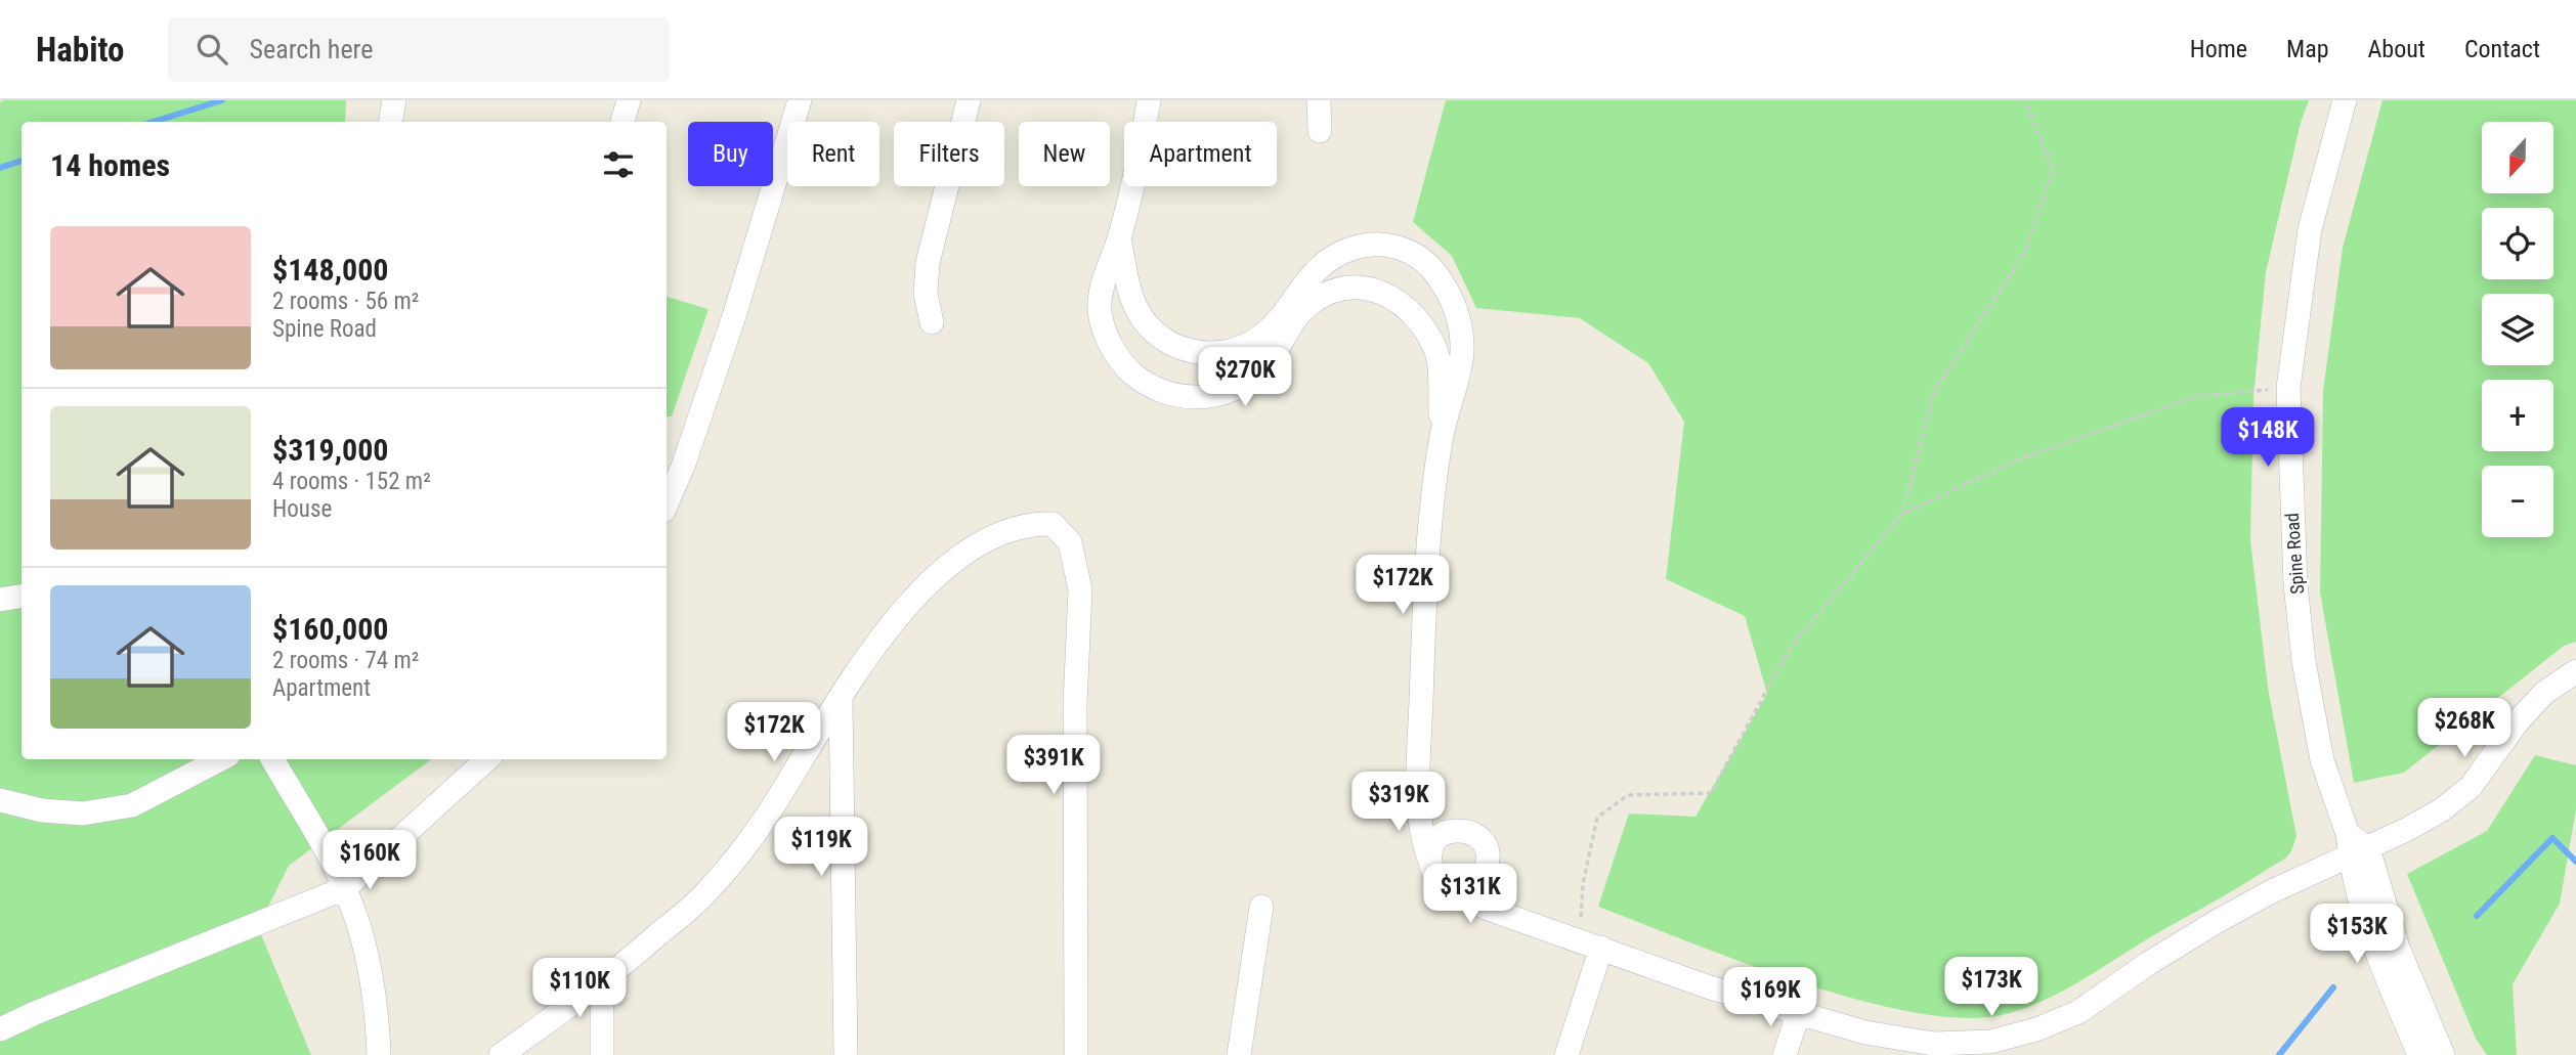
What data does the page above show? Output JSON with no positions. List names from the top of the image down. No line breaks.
{"streets":{"street":["Spine Road"]},"north":"bottom","page":{"header":"Habito","search":"Search here","nav":["Home","Map","About","Contact"],"map_buttons":["+","−"],"chip":["Buy","Rent","Filters","New","Apartment"],"heading":"14 homes","list":[{"name":"$148,000","note":"2 rooms · 56 m² · Spine Road"},{"name":"$319,000","note":"4 rooms · 152 m² · House"},{"name":"$160,000","note":"2 rooms · 74 m² · Apartment"}],"price":["$270K","$148K","$172K","$268K","$172K","$391K","$319K","$119K","$160K","$131K","$153K","$173K","$110K","$169K"]}}
